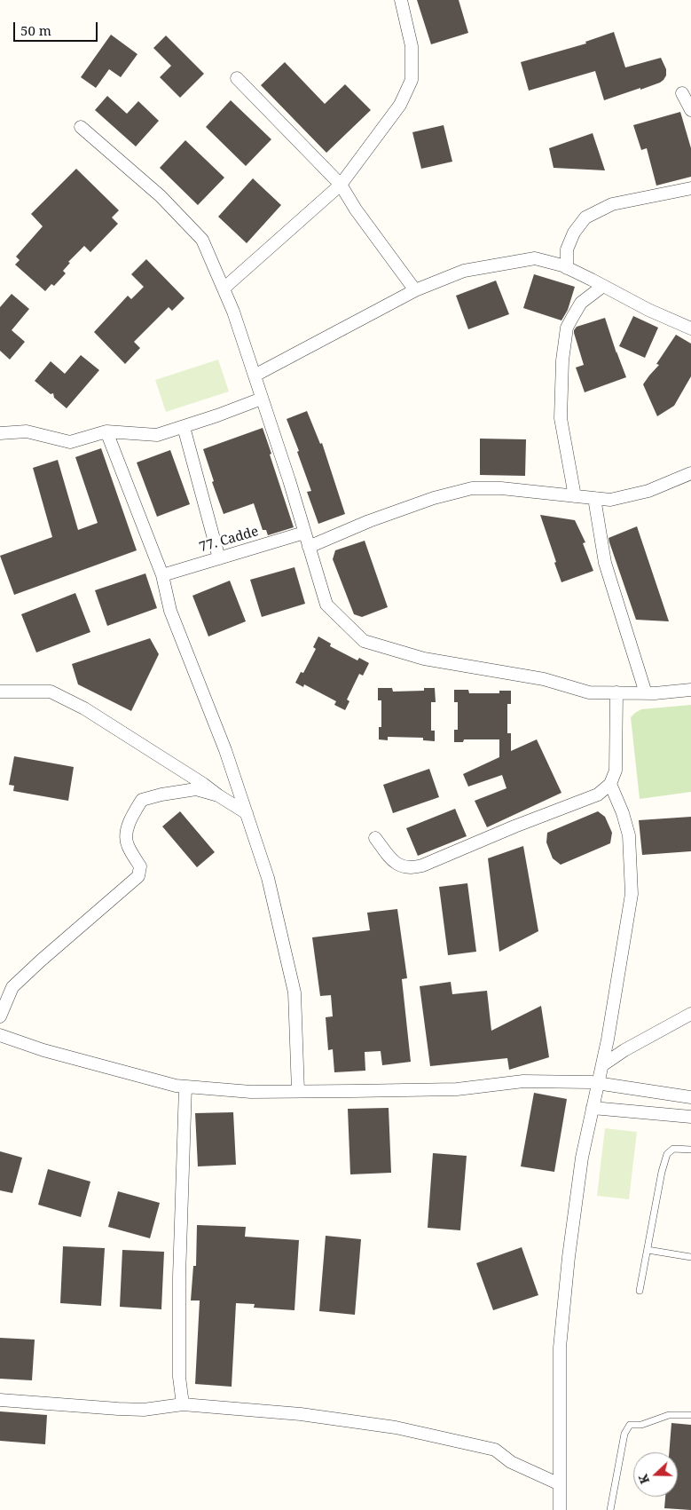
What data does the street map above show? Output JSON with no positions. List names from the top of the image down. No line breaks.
{"streets":{"street":["77. Cadde"]},"scale_bar":"50 m","north":"left"}
